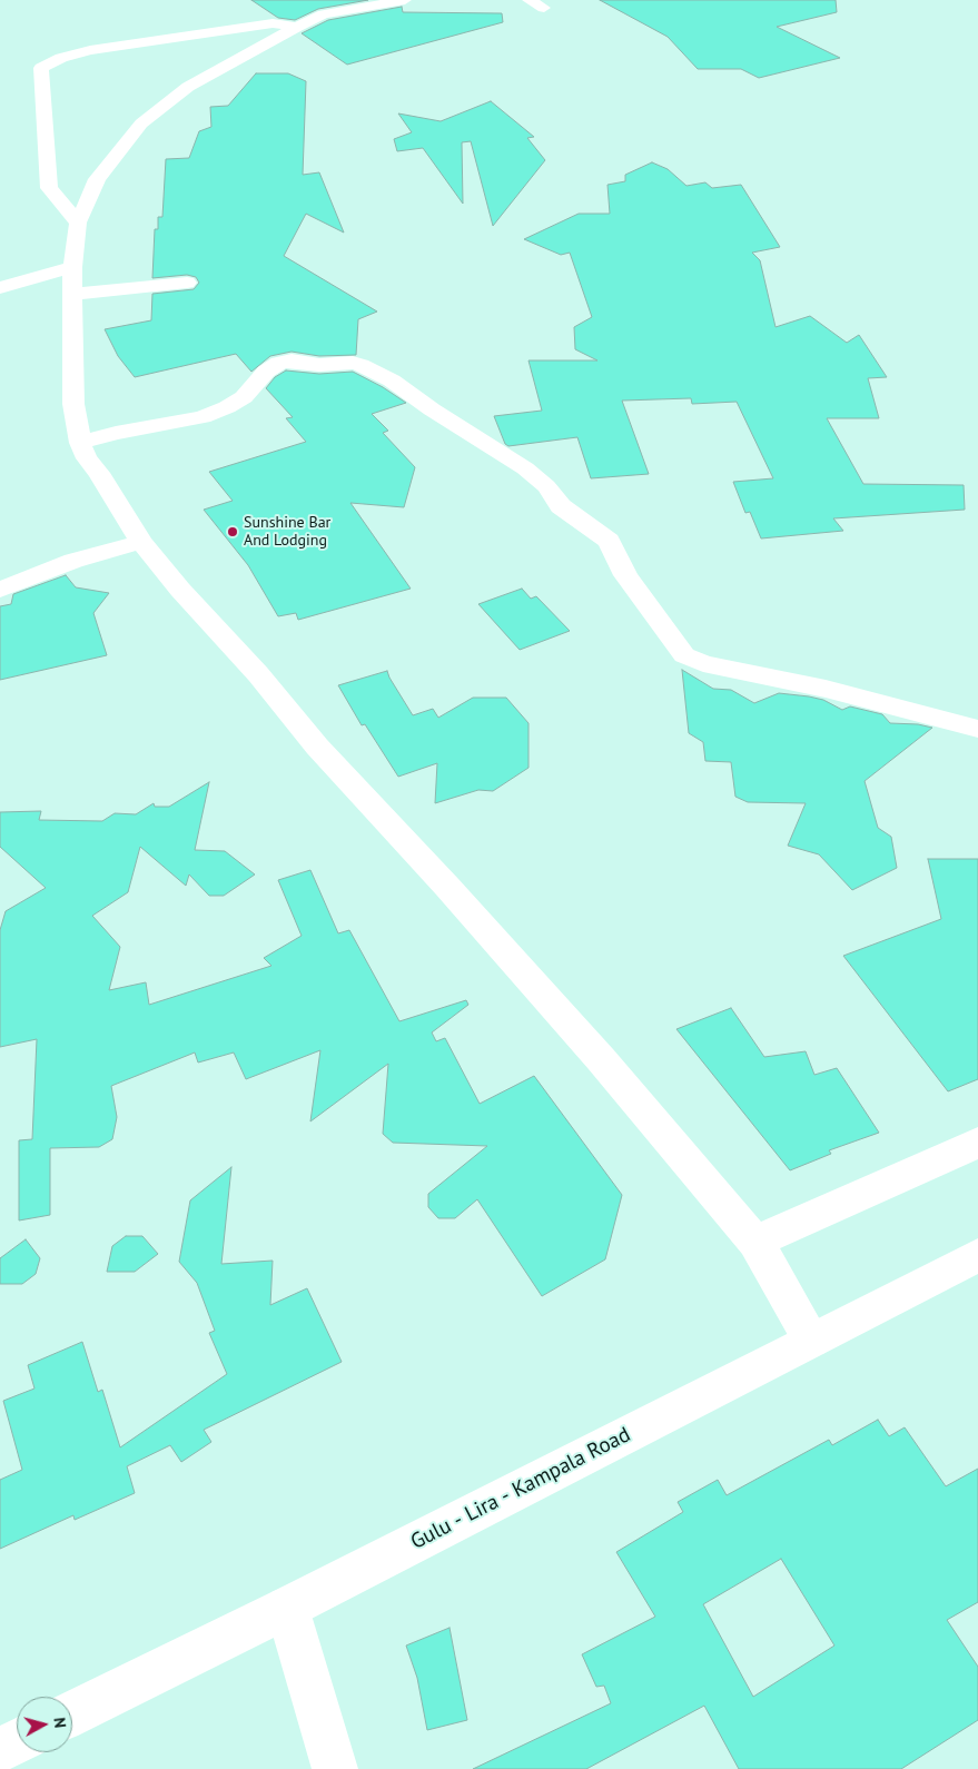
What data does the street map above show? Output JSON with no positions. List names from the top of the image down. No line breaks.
{"streets":{"street":["Gulu - Lira - Kampala Road"]},"places":["Sunshine Bar And Lodging"],"north":"right"}
